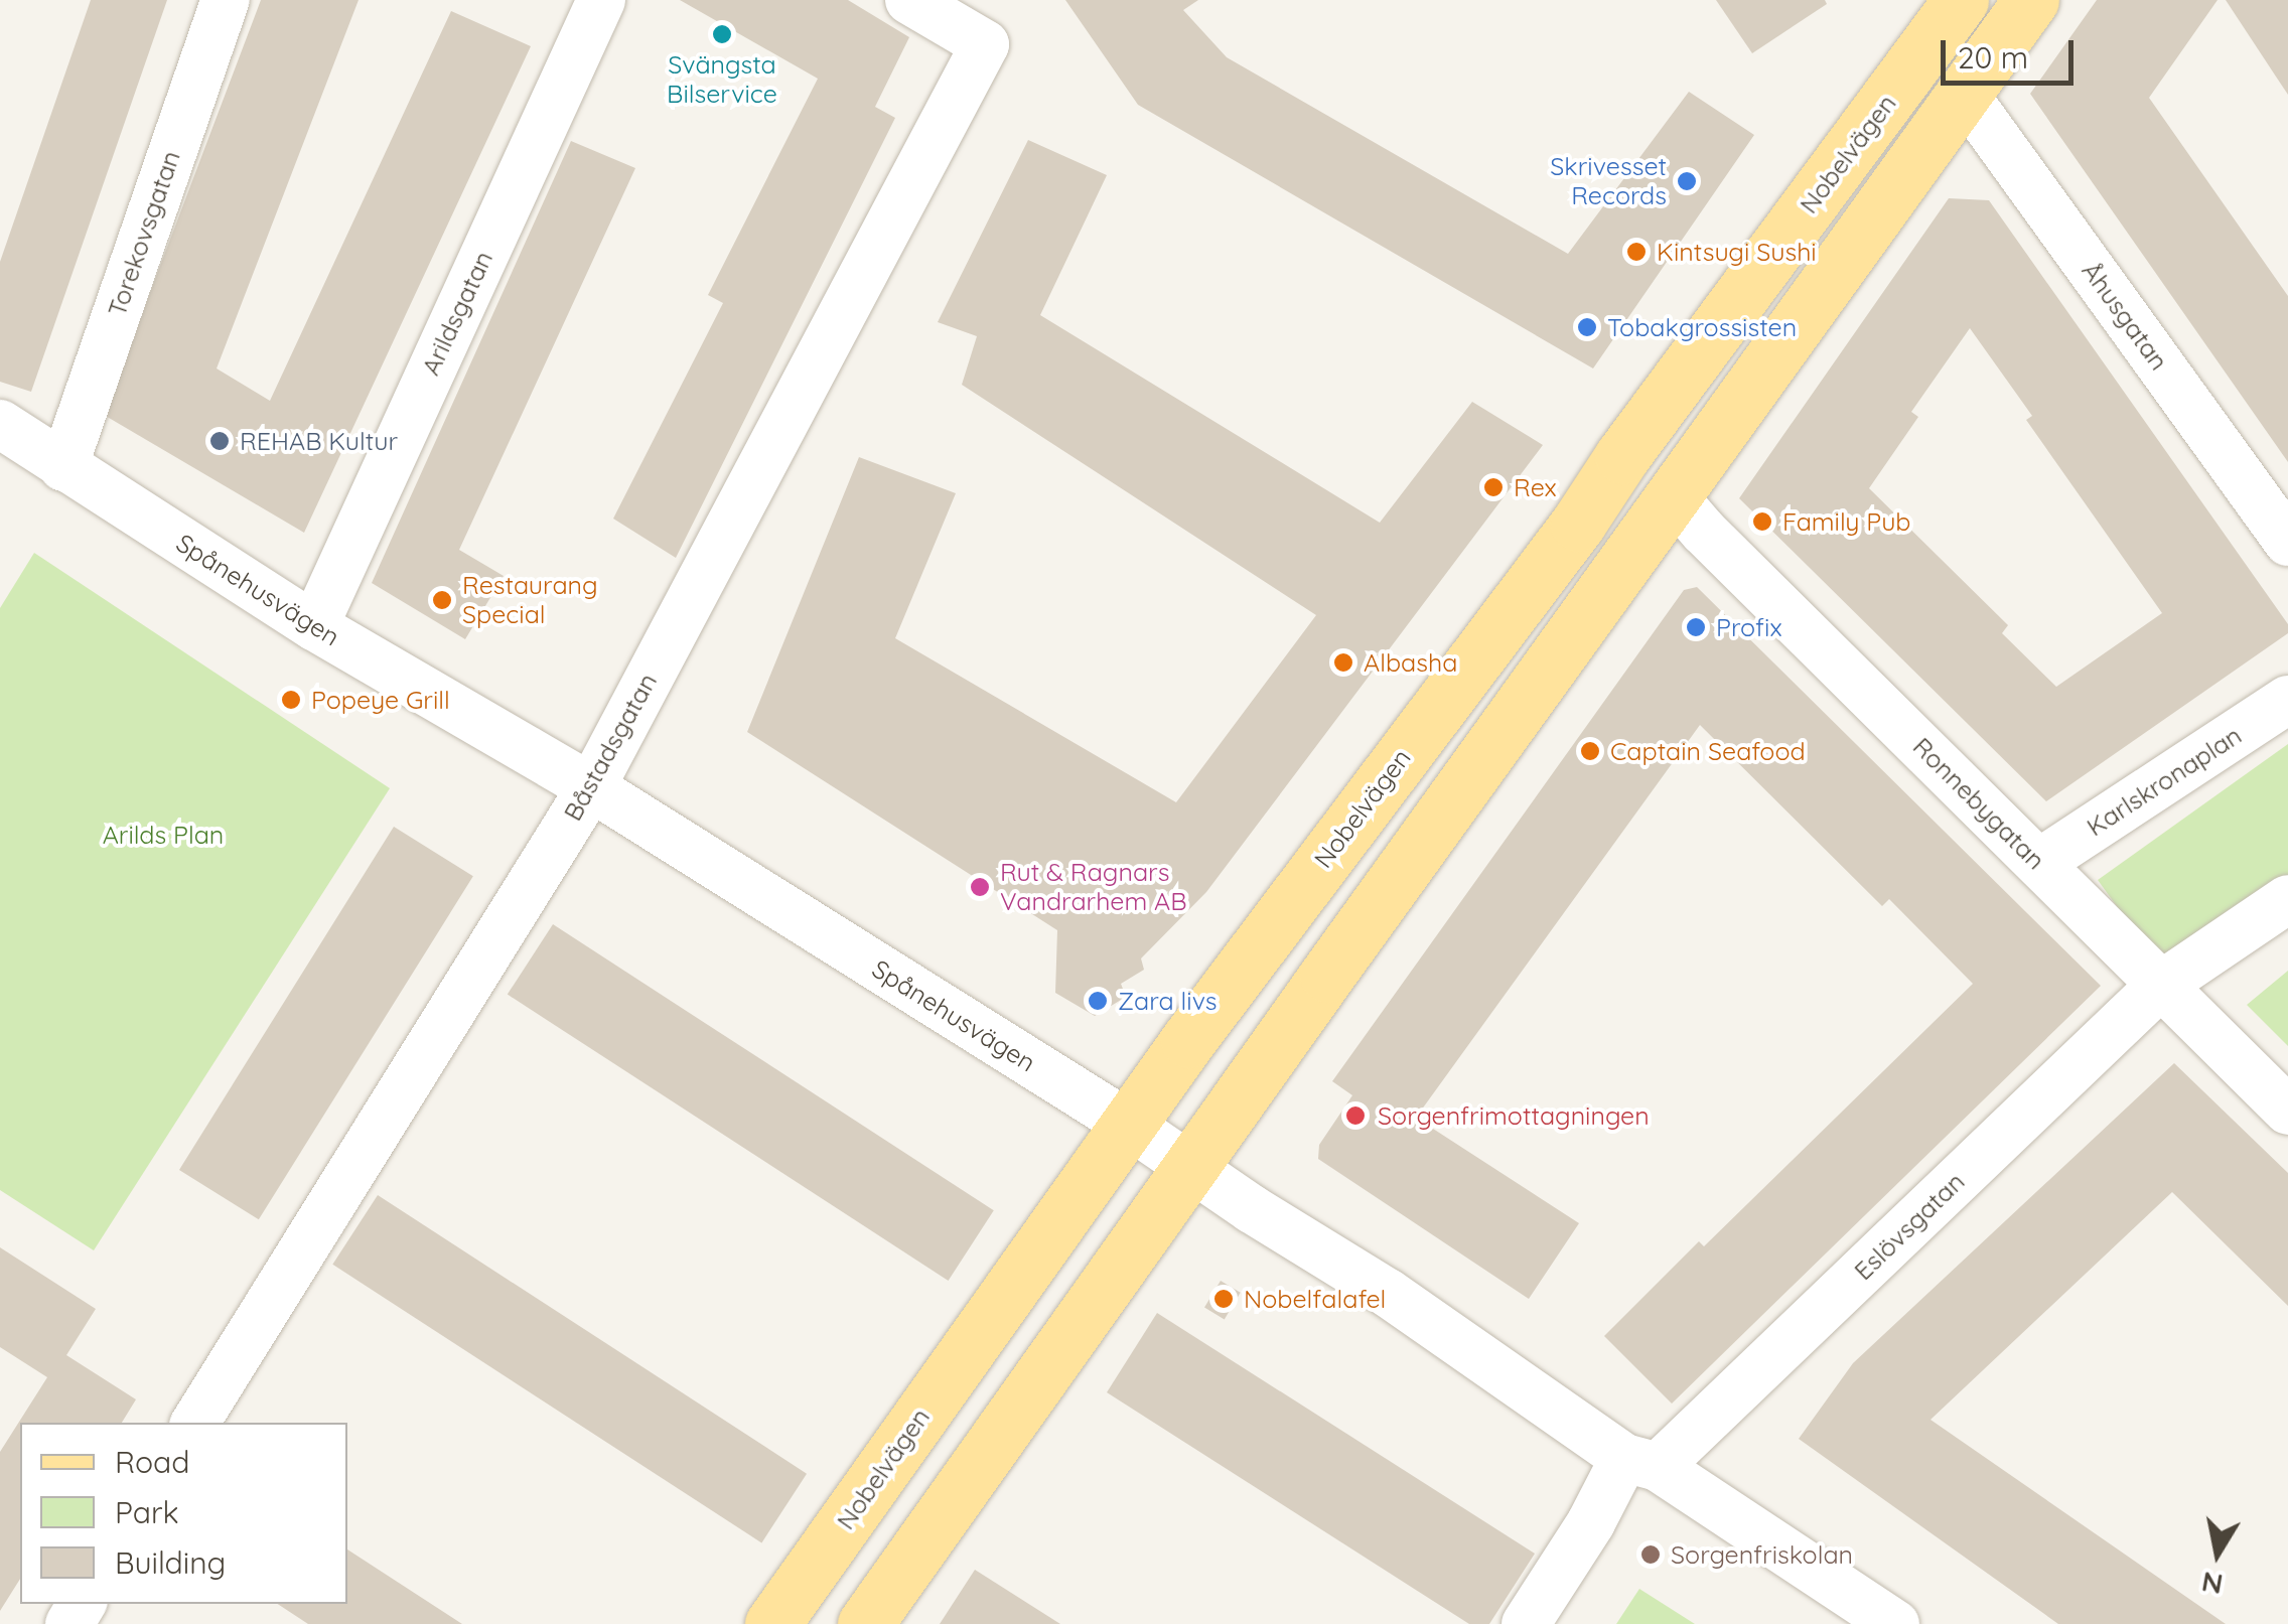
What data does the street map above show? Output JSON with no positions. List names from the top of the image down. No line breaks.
{"streets":{"main road":["Nobelvägen"],"street":["Torekovsgatan","Arildsgatan","Åhusgatan","Spånehusvägen","Båstadsgatan","Karlskronaplan","Ronnebygatan","Eslövsgatan"]},"crossings":[["Nobelvägen","Spånehusvägen"],["Torekovsgatan","Spånehusvägen"],["Arildsgatan","Spånehusvägen"],["Spånehusvägen","Båstadsgatan"],["Spånehusvägen","Eslövsgatan"],["Karlskronaplan","Ronnebygatan"],["Ronnebygatan","Eslövsgatan"]],"parks":["Arilds Plan"],"places":["Svängsta Bilservice","Skrivesset Records","Kintsugi Sushi","Tobakgrossisten","REHAB Kultur","Rex","Family Pub","Restaurang Special","Profix","Albasha","Popeye Grill","Captain Seafood","Rut & Ragnars Vandrarhem AB","Zara livs","Sorgenfrimottagningen","Nobelfalafel","Sorgenfriskolan"],"legend":["Road","Park","Building"],"scale_bar":"20 m","north":"bottom"}
